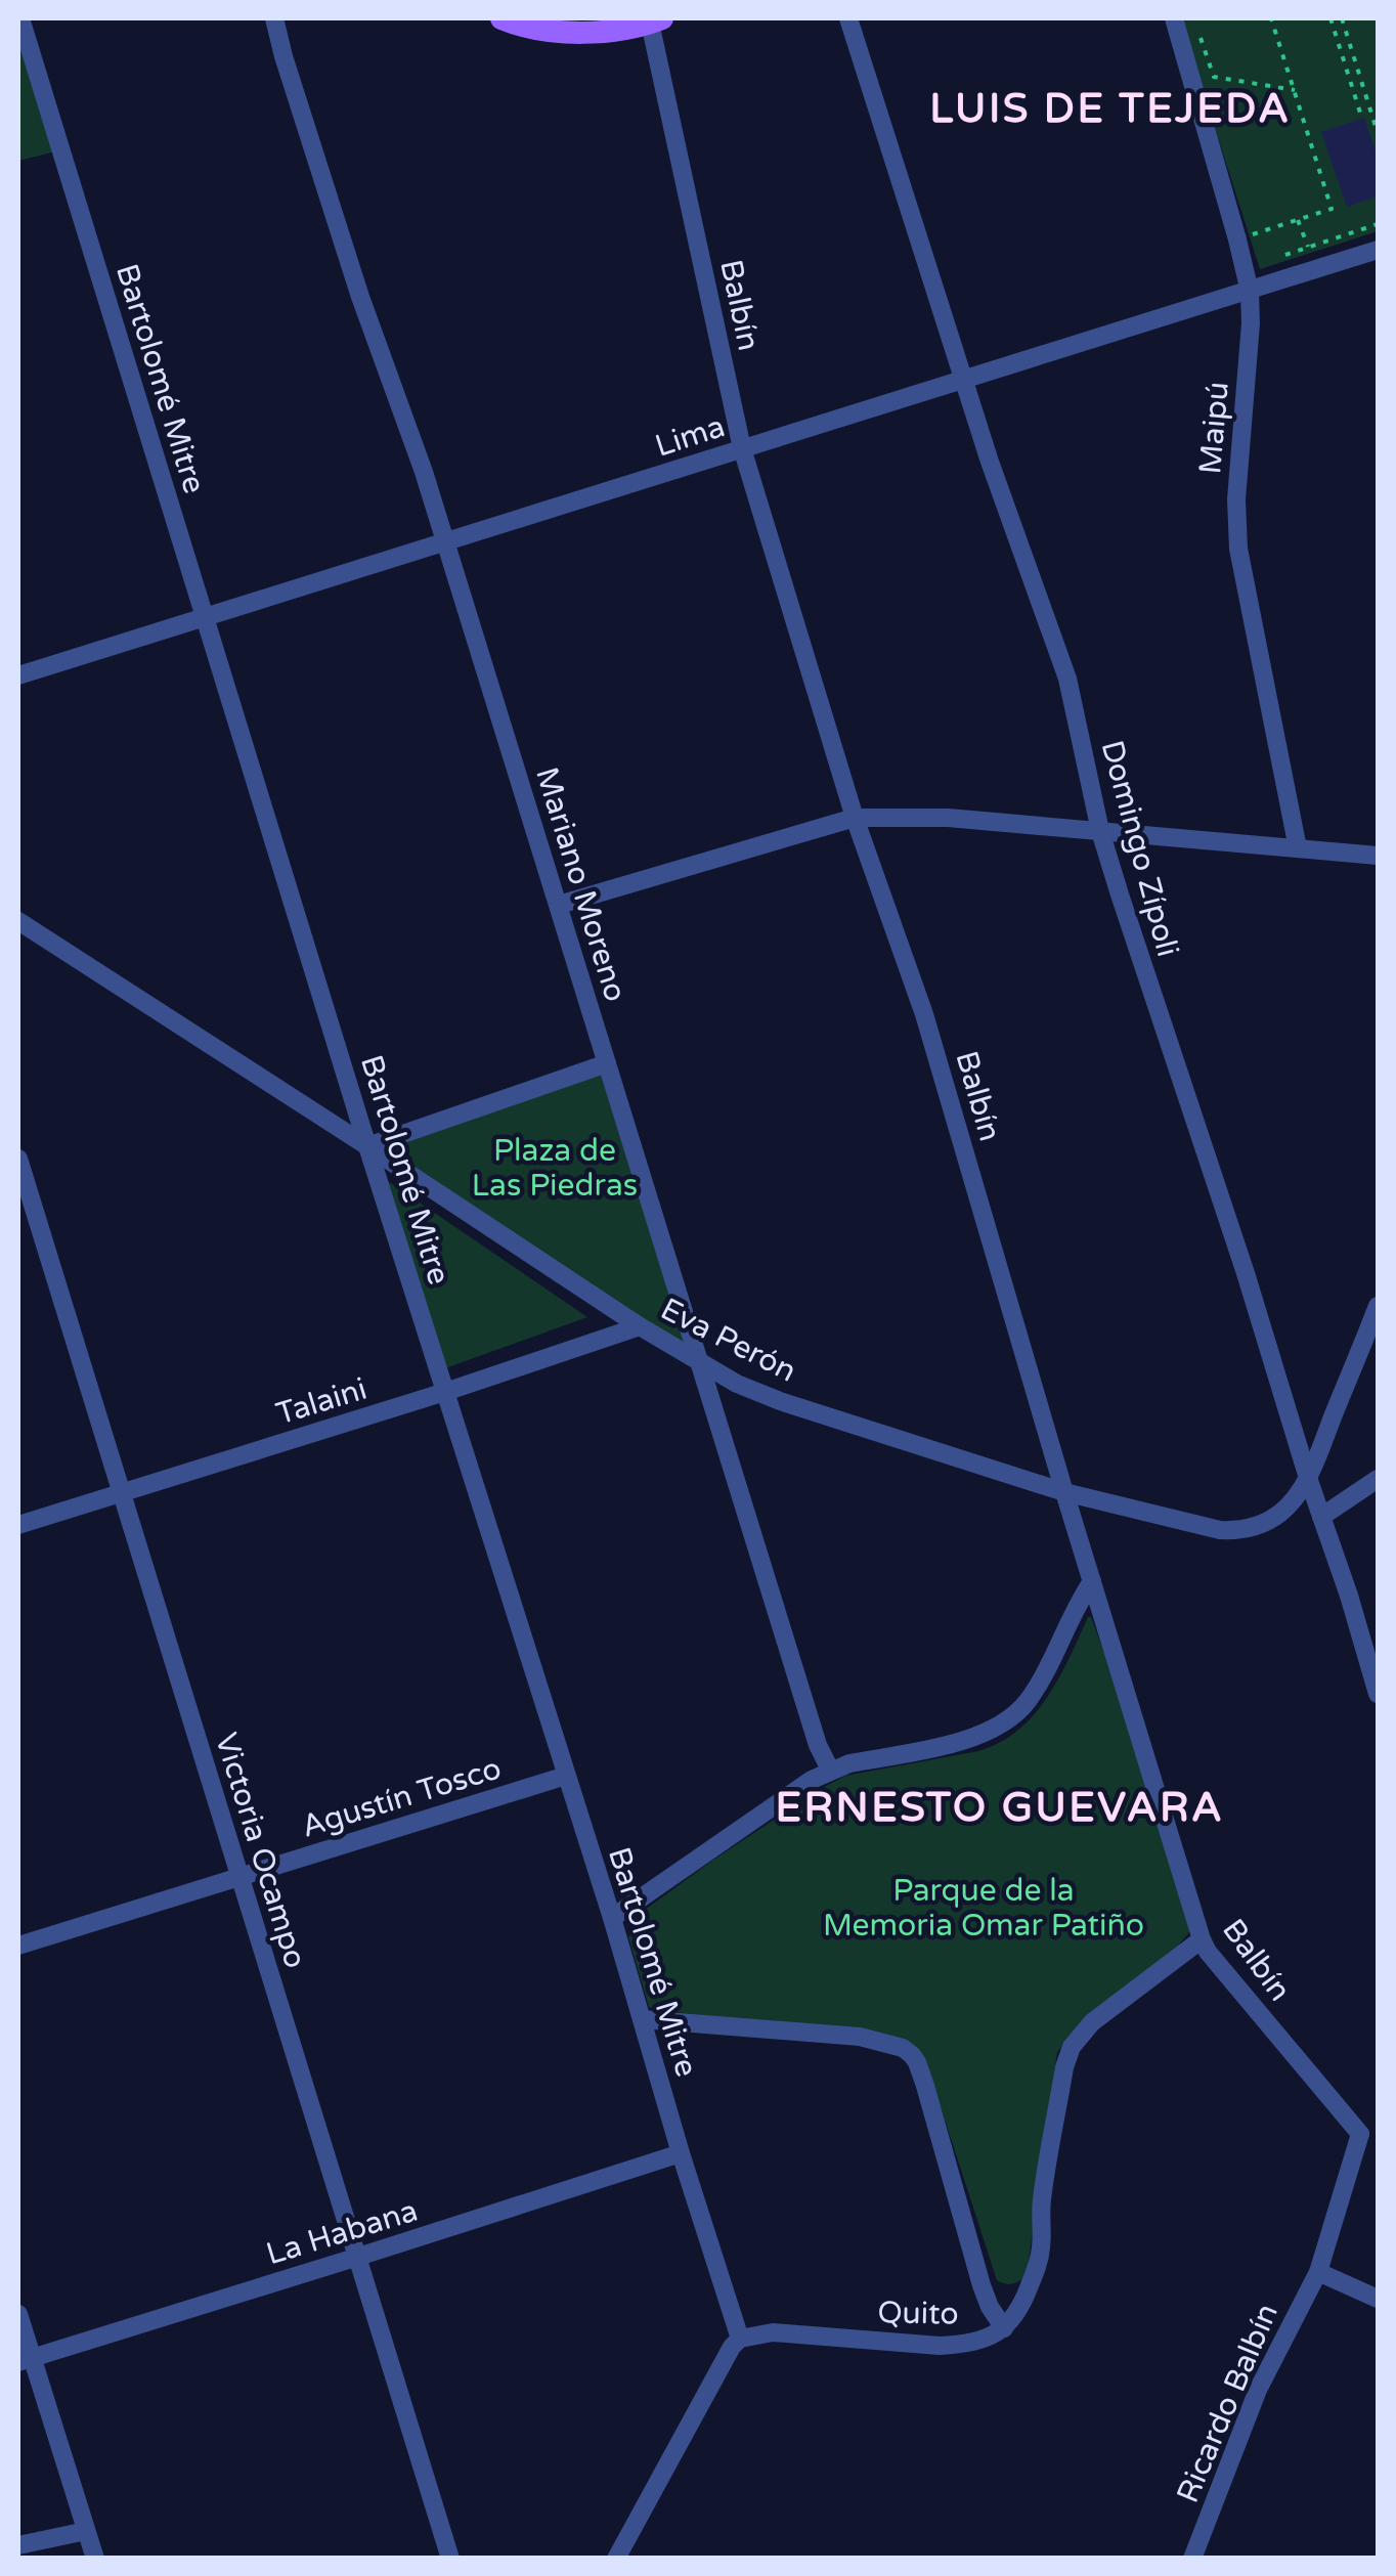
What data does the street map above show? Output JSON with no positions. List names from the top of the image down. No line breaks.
{"streets":{"street":["Balbín","Bartolomé Mitre","Maipú","Lima","Domingo Zípoli","Mariano Moreno","Eva Perón","Talaini","Agustín Tosco","Victoria Ocampo","La Habana","Quito","Ricardo Balbín"]},"crossings":[["Balbín","Lima"],["Balbín","Eva Perón"],["Balbín","Quito"],["Balbín","Ricardo Balbín"],["Bartolomé Mitre","Lima"],["Bartolomé Mitre","Eva Perón"],["Bartolomé Mitre","Talaini"],["Bartolomé Mitre","Agustín Tosco"],["Bartolomé Mitre","La Habana"],["Bartolomé Mitre","Quito"],["Maipú","Lima"],["Lima","Domingo Zípoli"],["Lima","Mariano Moreno"],["Domingo Zípoli","Eva Perón"],["Mariano Moreno","Eva Perón"],["Eva Perón","Talaini"],["Talaini","Victoria Ocampo"],["Agustín Tosco","Victoria Ocampo"],["Victoria Ocampo","La Habana"]],"districts":["LUIS DE TEJEDA","ERNESTO GUEVARA"],"parks":["Plaza de Las Piedras","Parque de la Memoria Omar Patiño"]}
